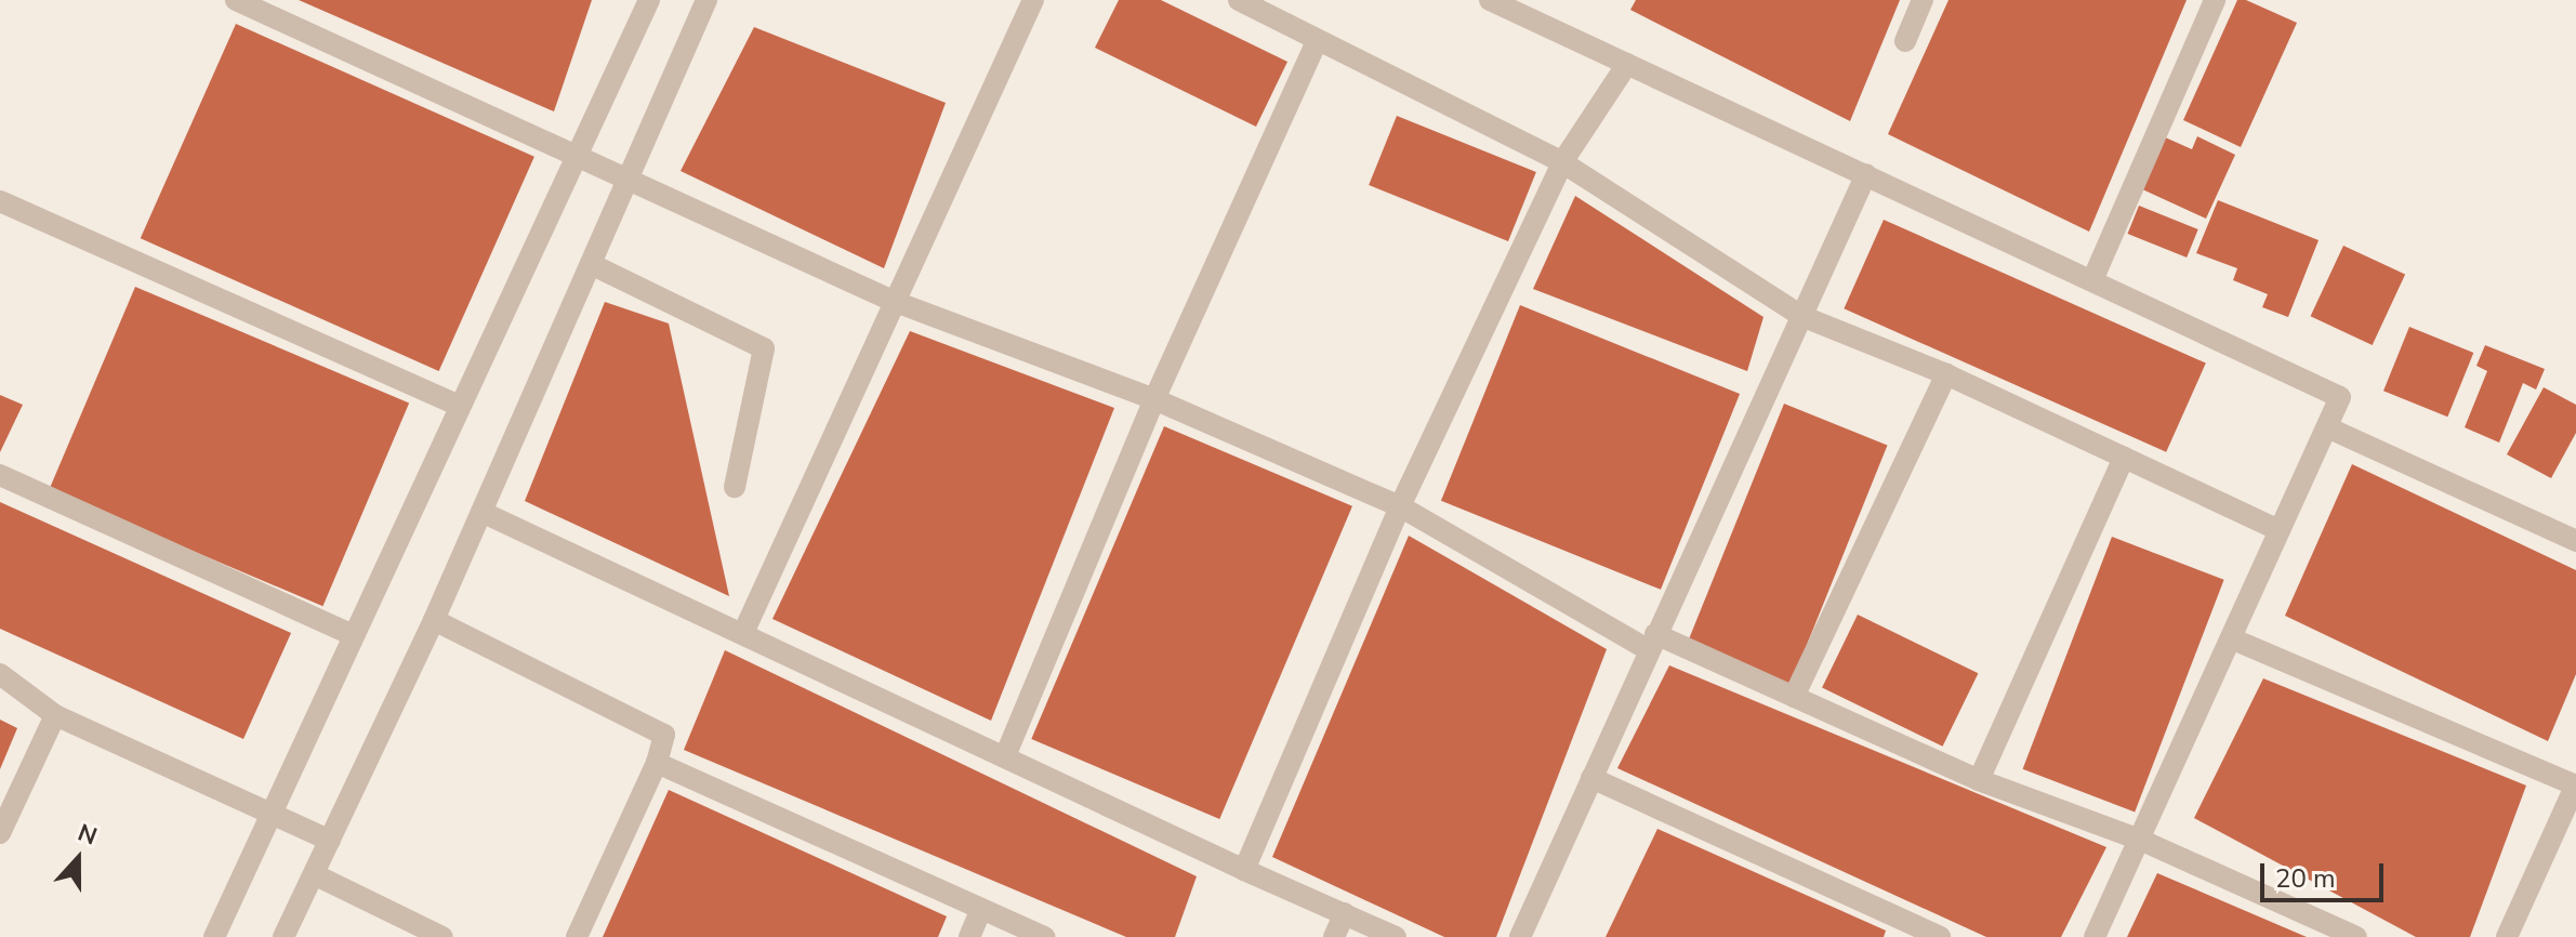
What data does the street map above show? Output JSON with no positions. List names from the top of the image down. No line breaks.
{"scale_bar":"20 m","north":"top"}
